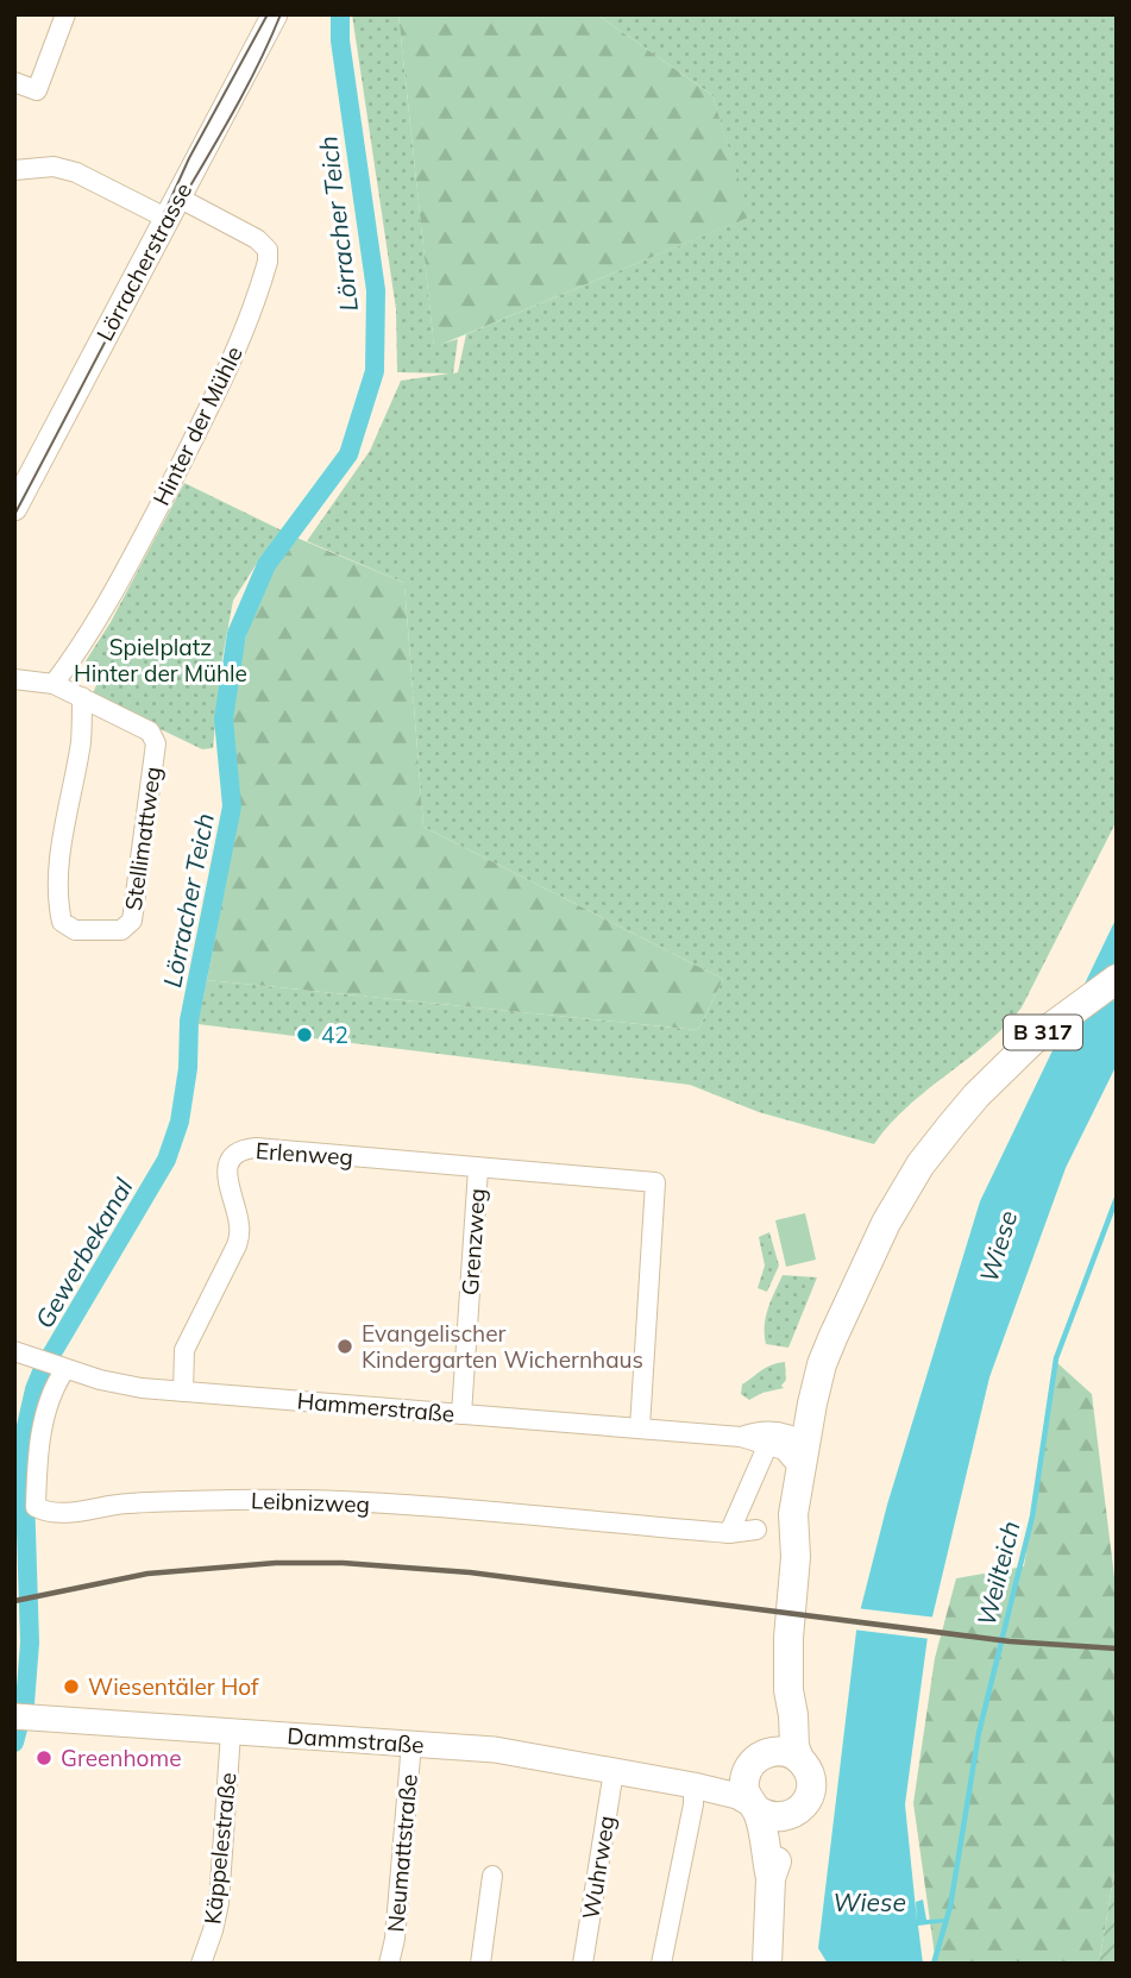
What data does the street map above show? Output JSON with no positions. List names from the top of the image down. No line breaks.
{"streets":{"main road":["Lörracherstrasse","B 317","Dammstraße"],"street":["Hinter der Mühle","Stellimattweg","Erlenweg","Grenzweg","Hammerstraße","Leibnizweg","Käppelestraße","Neumattstraße","Wuhrweg"]},"crossings":[["Lörracherstrasse","Hinter der Mühle"],["Hinter der Mühle","Stellimattweg"],["B 317","Hammerstraße"],["B 317","Dammstraße"],["Erlenweg","Grenzweg"],["Erlenweg","Hammerstraße"],["Grenzweg","Hammerstraße"],["Hammerstraße","Leibnizweg"],["Dammstraße","Käppelestraße"],["Dammstraße","Neumattstraße"],["Dammstraße","Wuhrweg"]],"water":["Lörracher Teich","Wiese","Gewerbekanal","Weilteich"],"parks":["Spielplatz Hinter der Mühle"],"places":["42","Evangelischer Kindergarten Wichernhaus","Wiesentäler Hof","Greenhome"]}
